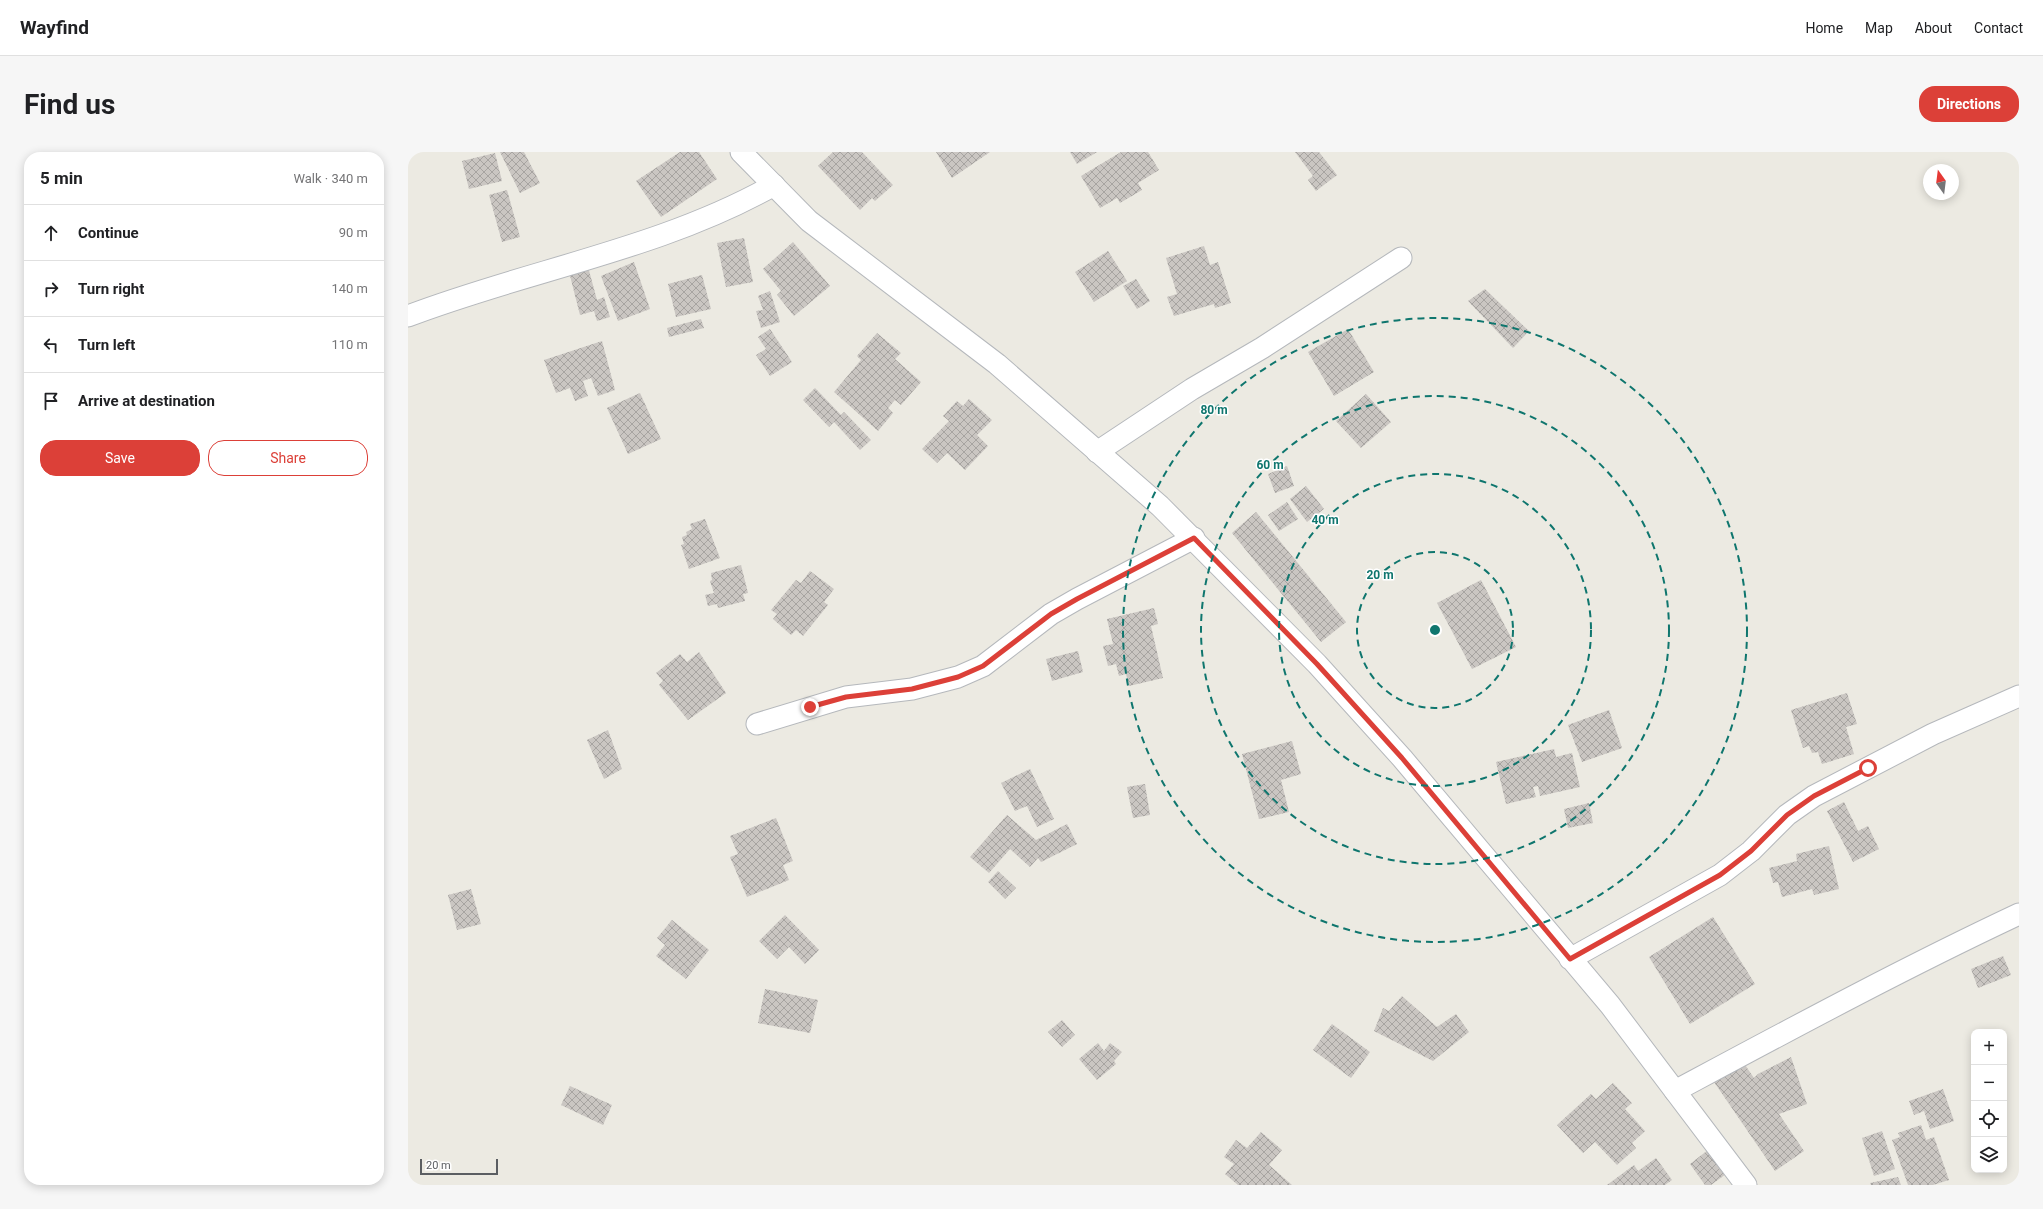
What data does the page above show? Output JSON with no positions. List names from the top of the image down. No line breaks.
{"scale_bar":"20 m","north":"top","page":{"header":"Wayfind","nav":["Home","Map","About","Contact"],"buttons":["Directions",["Save","Share"]],"title":"Find us","heading":["5 min","Walk · 340 m"],"list":[["Continue","90 m"],["Turn right","140 m"],["Turn left","110 m"],"Arrive at destination"],"map_buttons":["+","−"],"scale":"20 m"},"rings":["80 m","60 m","40 m","20 m"]}
